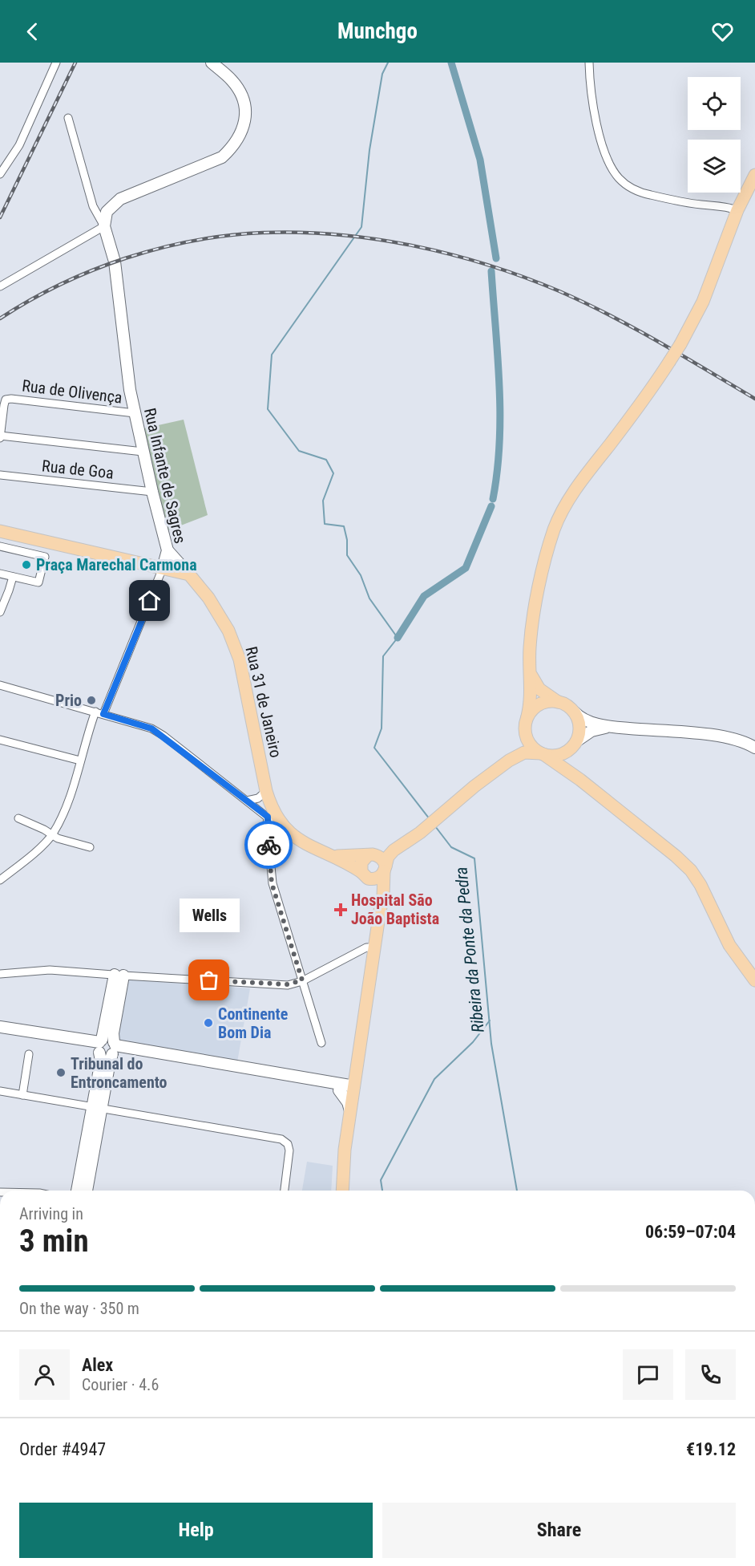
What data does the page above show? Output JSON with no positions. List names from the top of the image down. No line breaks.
{"streets":{"main road":["Rua 31 de Janeiro"],"street":["Rua de Olivença","Rua de Goa","Rua Infante de Sagres"]},"crossings":[["Rua de Olivença","Rua Infante de Sagres"],["Rua de Goa","Rua Infante de Sagres"],["Rua Infante de Sagres","Rua 31 de Janeiro"]],"water":["Ribeira da Ponte da Pedra"],"places":{"other":["Praça Marechal Carmona","Prio","Wells","Continente Bom Dia","Tribunal do Entroncamento"],"health":["Hospital São João Baptista"]},"page":{"header":"Munchgo","bubble":"Wells","heading":["3 min","Arriving in","06:59–07:04"],"panel":["Alex","Courier · 4.6","Order #4947","€19.12"],"bar":"On the way · 350 m","buttons":["Help","Share"]}}
